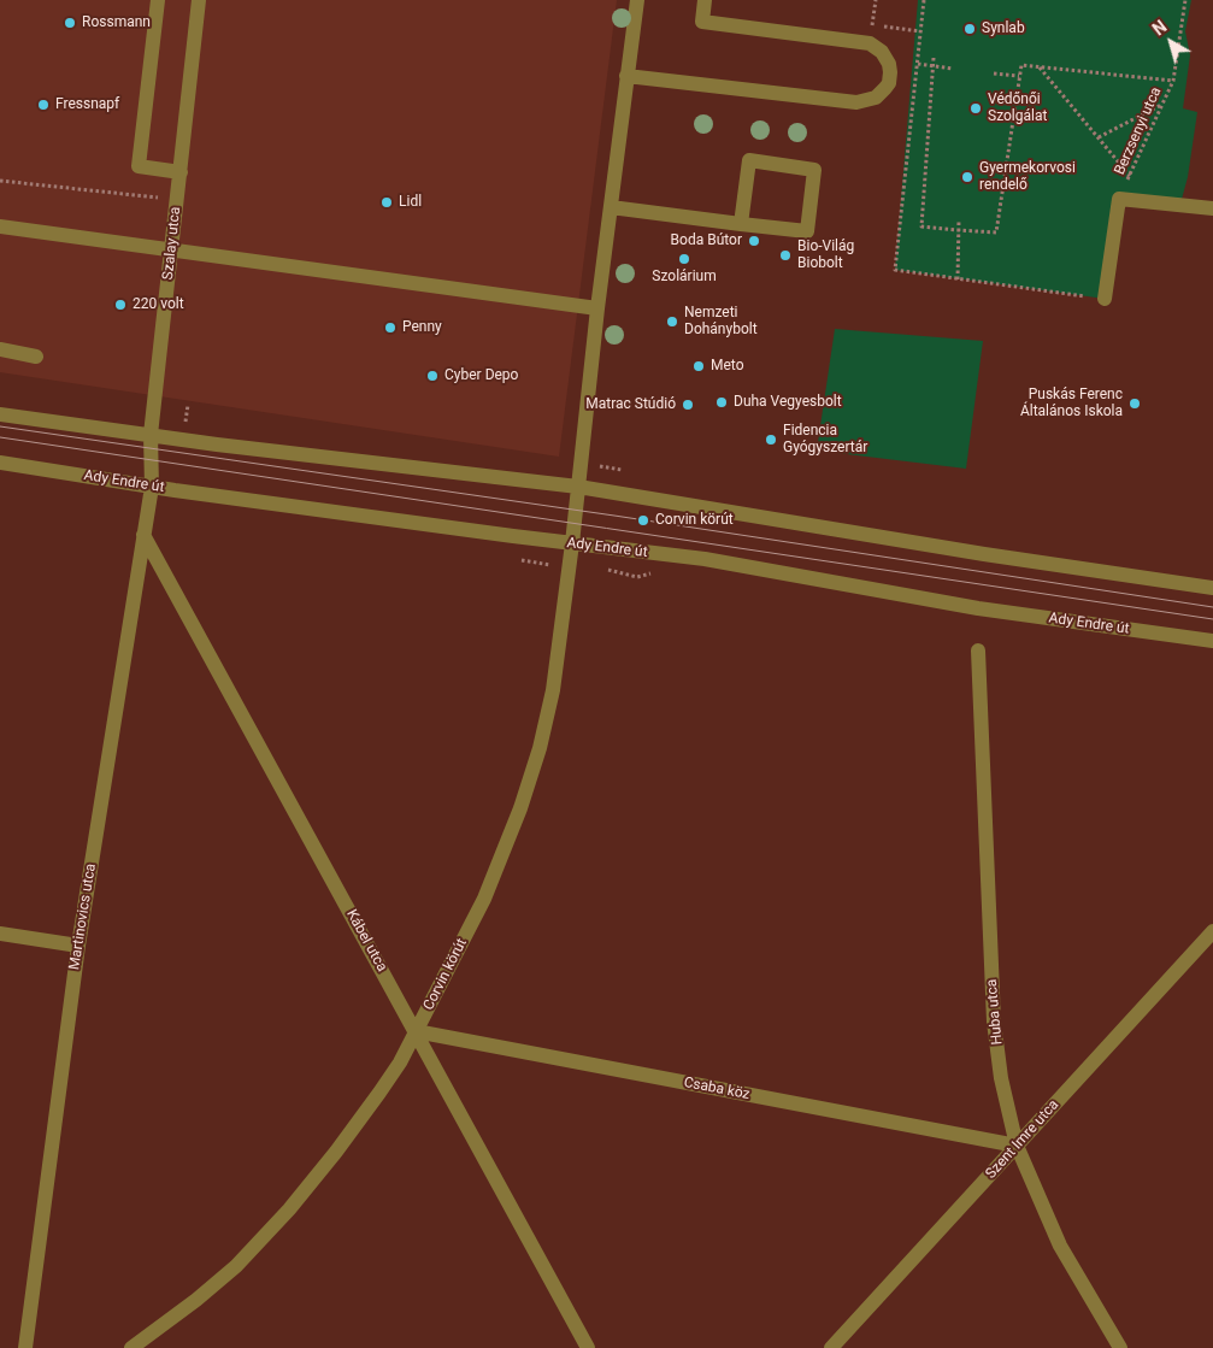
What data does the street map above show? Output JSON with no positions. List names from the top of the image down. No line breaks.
{"streets":{"street":["Szalay utca","Ady Endre út","Martinovics utca","Kábel utca","Corvin körút","Huba utca","Csaba köz","Szent Imre utca"],"path":["Berzsenyi utca"]},"crossings":[["Szalay utca","Ady Endre út"],["Szalay utca","Martinovics utca"],["Ady Endre út","Martinovics utca"],["Ady Endre út","Corvin körút"],["Martinovics utca","Kábel utca"],["Kábel utca","Corvin körút"],["Kábel utca","Csaba köz"],["Corvin körút","Csaba köz"],["Huba utca","Csaba köz"],["Huba utca","Szent Imre utca"],["Csaba köz","Szent Imre utca"]],"places":["Rossmann","Synlab","Fressnapf","Védőnői Szolgálat","Gyermekorvosi rendelő","Lidl","Boda Bútor","Bio-Világ Biobolt","Szolárium","220 volt","Nemzeti Dohánybolt","Penny","Meto","Cyber Depo","Duha Vegyesbolt","Puskás Ferenc Általános Iskola","Matrac Stúdió","Fidencia Gyógyszertár","Corvin körút"],"north":"top left"}
